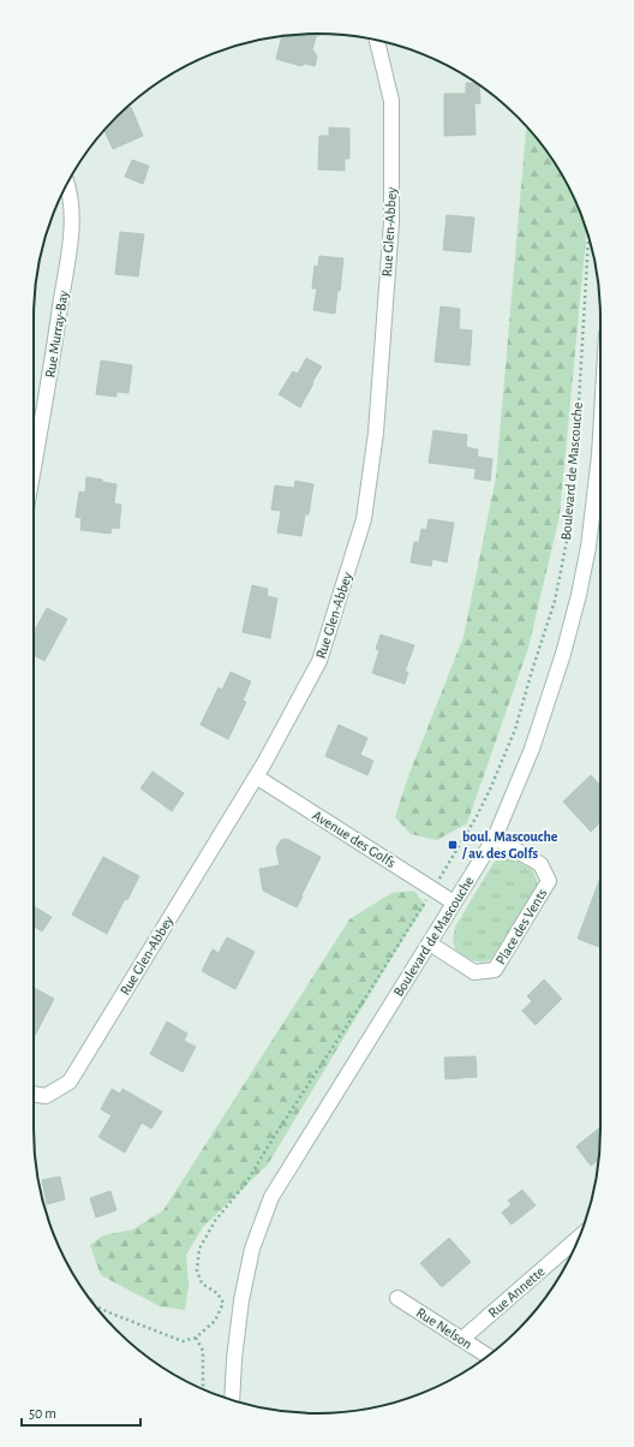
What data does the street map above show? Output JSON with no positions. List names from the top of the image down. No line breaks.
{"streets":{"street":["Rue Glen-Abbey","Rue Murray-Bay","Boulevard de Mascouche","Avenue des Golfs","Place des Vents","Rue Annette","Rue Nelson"]},"crossings":[["Rue Glen-Abbey","Avenue des Golfs"],["Boulevard de Mascouche","Avenue des Golfs"],["Boulevard de Mascouche","Place des Vents"],["Rue Annette","Rue Nelson"]],"places":{"transit":["boul. Mascouche / av. des Golfs"]},"scale_bar":"50 m"}
